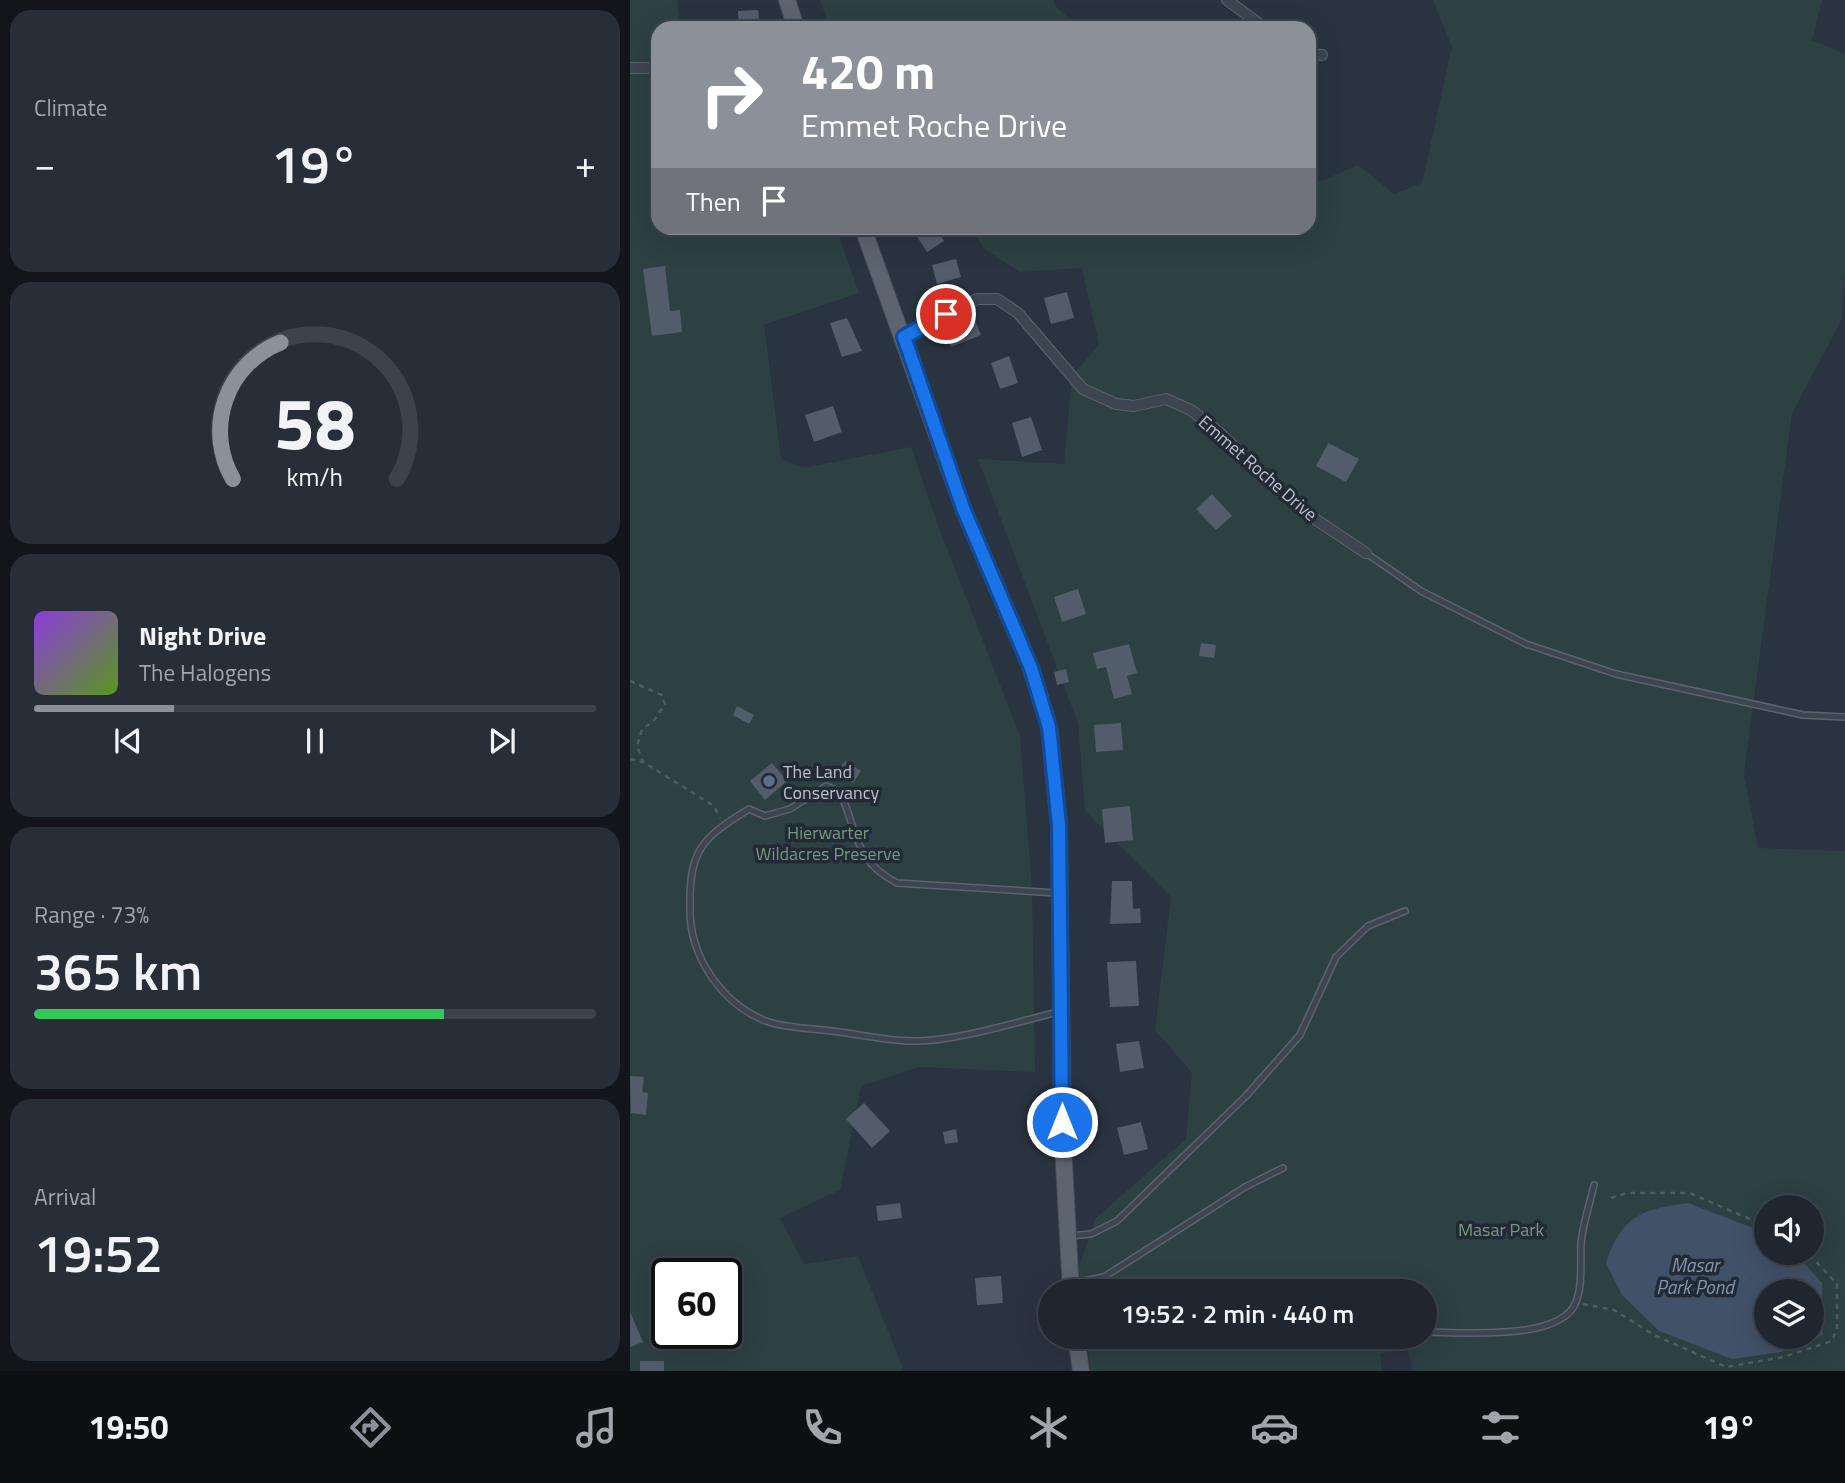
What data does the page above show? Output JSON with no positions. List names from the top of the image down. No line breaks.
{"streets":{"street":["Emmet Roche Drive"]},"water":["Masar Park Pond"],"parks":["Hierwarter Wildacres Preserve","Masar Park"],"places":["The Land Conservancy"],"page":{"tile":["Climate",["Range · 73%","365 km"],["Arrival","19:52"]],"turn":["420 m","Emmet Roche Drive"],"heat":["−","19°","+"],"then":"Then","song":["Night Drive","The Halogens"],"limit":"60","trip":"19:52 · 2 min · 440 m","tabs":["19:50","19°"],"gauge":["58","km/h"]}}
